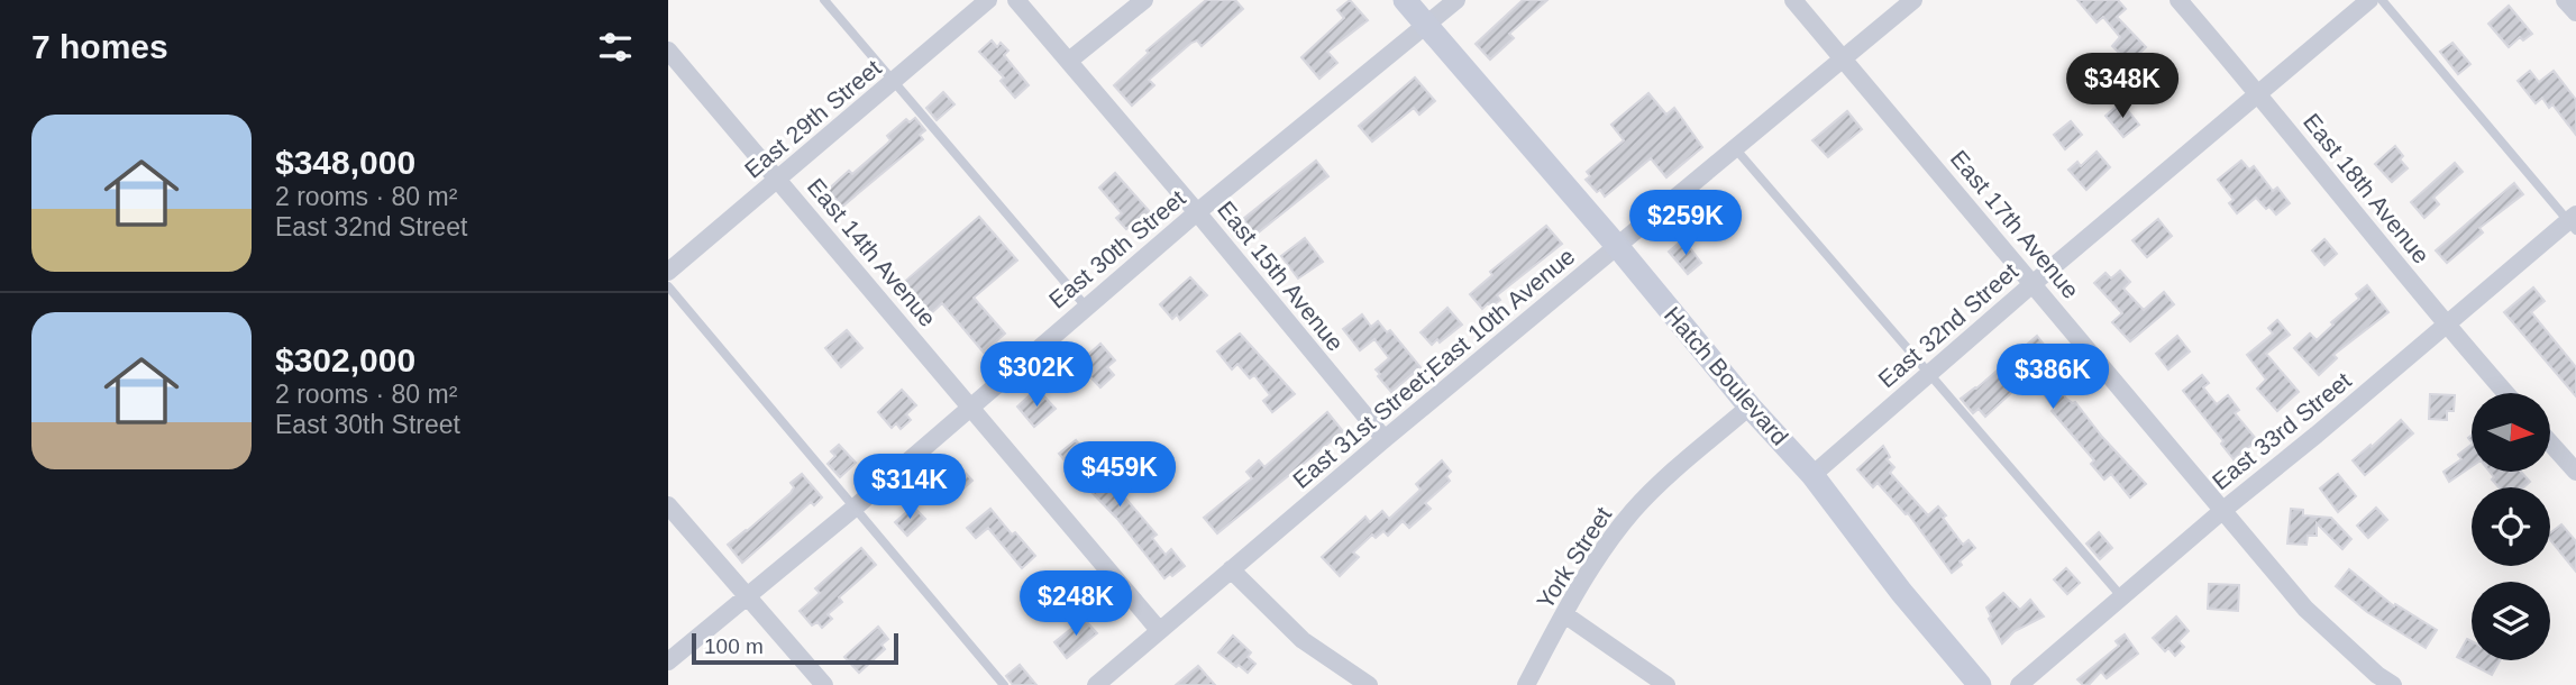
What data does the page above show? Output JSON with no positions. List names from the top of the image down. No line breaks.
{"streets":{"main road":["Hatch Boulevard"],"street":["East 29th Street","East 18th Avenue","East 17th Avenue","East 30th Street","East 14th Avenue","East 15th Avenue","East 32nd Street","East 31st Street;East 10th Avenue","East 33rd Street","York Street"]},"crossings":[["East 29th Street","East 14th Avenue"],["East 18th Avenue","East 32nd Street"],["East 18th Avenue","East 33rd Street"],["East 17th Avenue","East 32nd Street"],["East 17th Avenue","East 31st Street;East 10th Avenue"],["East 17th Avenue","East 33rd Street"],["East 30th Street","East 14th Avenue"],["East 30th Street","East 15th Avenue"],["East 30th Street","Hatch Boulevard"],["East 14th Avenue","East 31st Street;East 10th Avenue"],["East 15th Avenue","East 31st Street;East 10th Avenue"],["East 32nd Street","Hatch Boulevard"],["East 31st Street;East 10th Avenue","Hatch Boulevard"],["Hatch Boulevard","York Street"]],"scale_bar":"100 m","north":"right","page":{"heading":"7 homes","price":["$348K","$259K","$302K","$386K","$459K","$314K","$248K"],"list":[{"name":"$348,000","note":"2 rooms · 80 m² · East 32nd Street"},{"name":"$302,000","note":"2 rooms · 80 m² · East 30th Street"}],"scale":"100 m"}}
